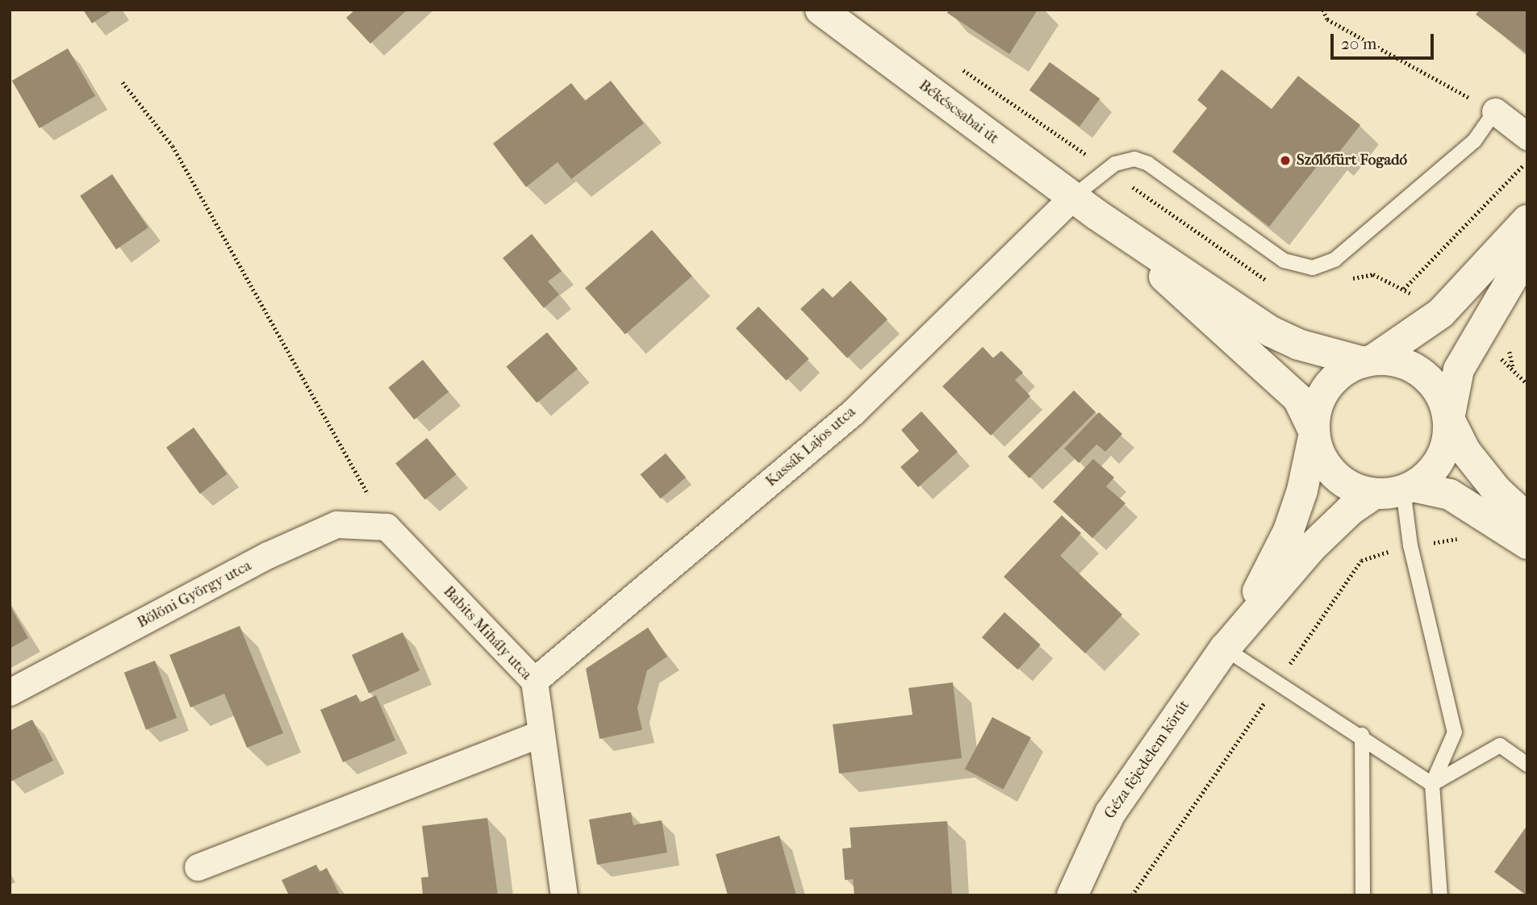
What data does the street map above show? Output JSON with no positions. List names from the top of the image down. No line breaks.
{"streets":{"street":["Békéscsabai út","Kassák Lajos utca","Bölöni György utca","Babits Mihály utca","Géza fejedelem körút"]},"crossings":[["Békéscsabai út","Kassák Lajos utca"],["Békéscsabai út","Géza fejedelem körút"],["Kassák Lajos utca","Babits Mihály utca"],["Bölöni György utca","Babits Mihály utca"]],"places":["Szőlőfürt Fogadó"],"scale_bar":"20 m"}
